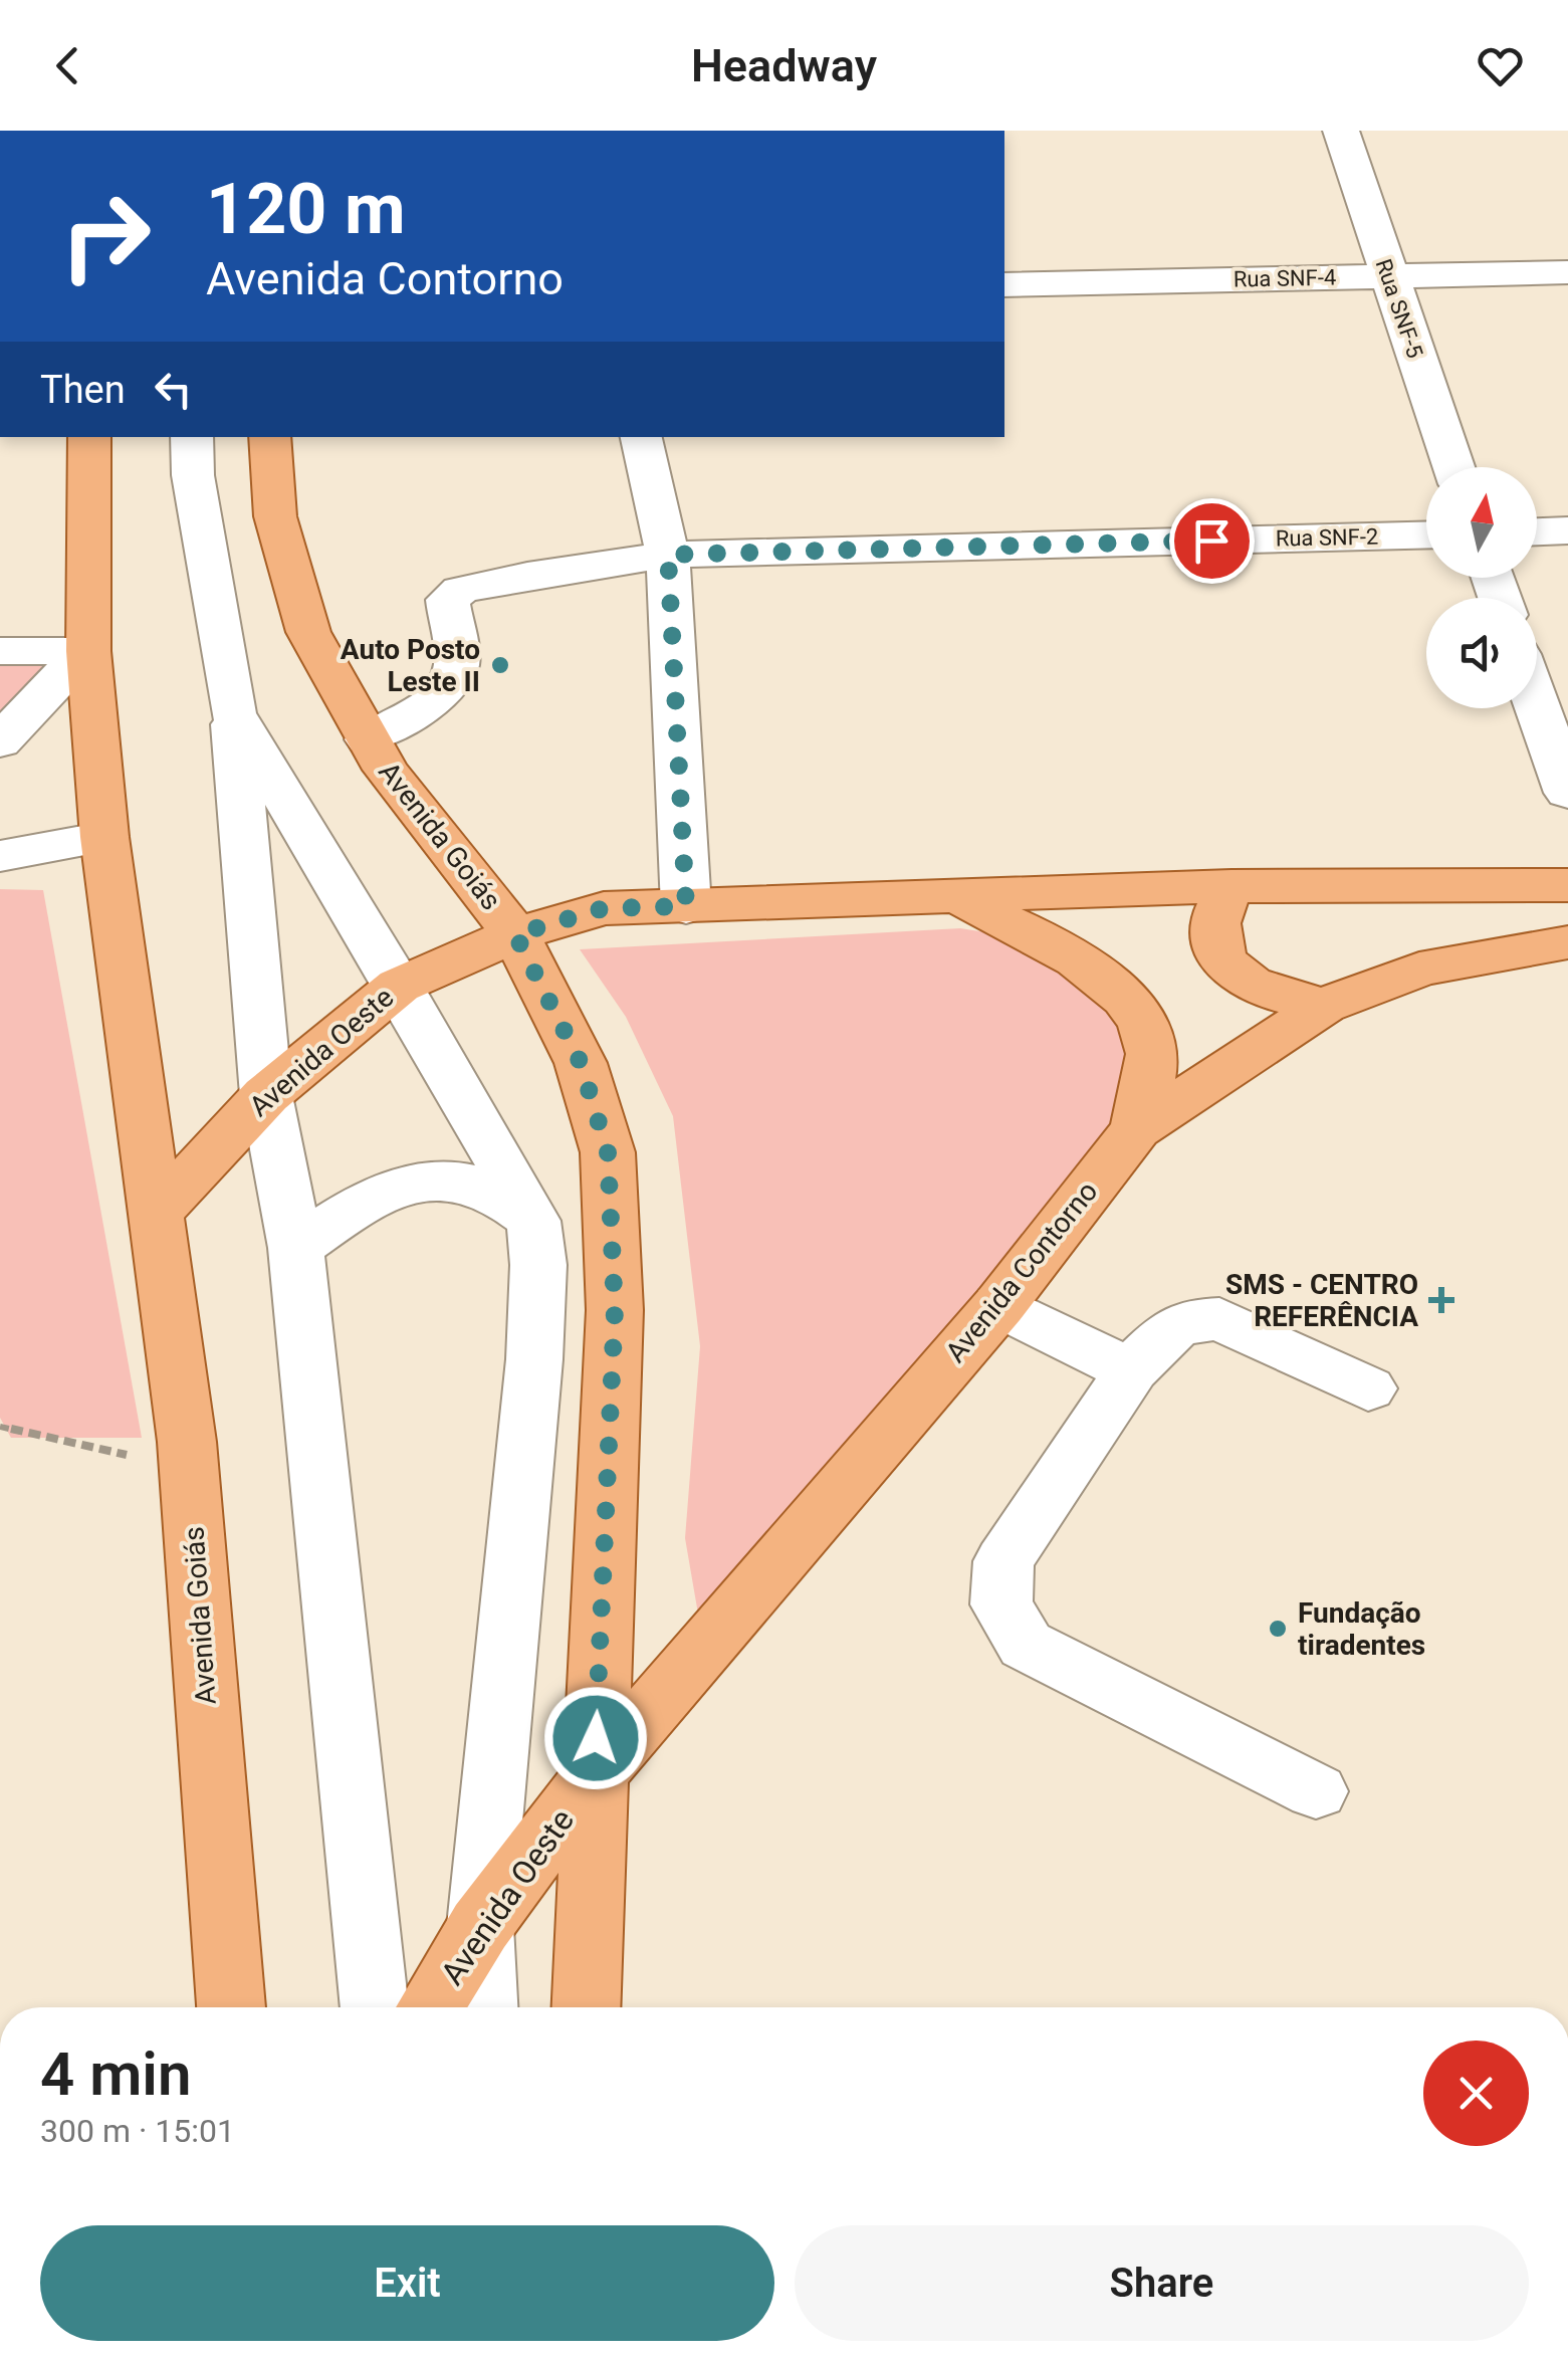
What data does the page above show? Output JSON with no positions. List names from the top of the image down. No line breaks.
{"streets":{"main road":["Avenida Goiás","Avenida Oeste","Avenida Contorno"],"street":["Rua SNF-4","Rua SNF-5","Rua SNF-2"]},"crossings":[["Rua SNF-4","Rua SNF-5"],["Rua SNF-2","Avenida Goiás"],["Avenida Goiás","Avenida Oeste"],["Avenida Goiás","Avenida Contorno"],["Avenida Oeste","Avenida Contorno"]],"places":{"other":["Auto Posto Leste II","Fundação tiradentes"],"health":["SMS - CENTRO REFERÊNCIA"]},"north":"top","page":{"header":"Headway","turn":["120 m","Avenida Contorno"],"then":"Then","heading":["4 min","300 m · 15:01"],"buttons":["Exit","Share"]}}
